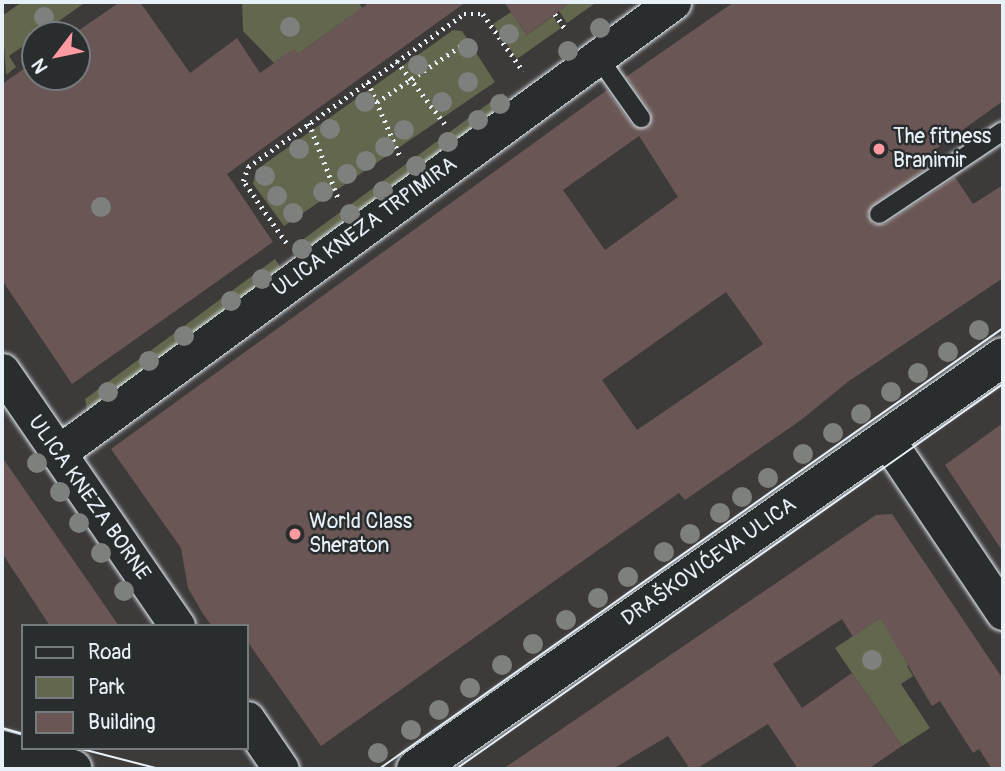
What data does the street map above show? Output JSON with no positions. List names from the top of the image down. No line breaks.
{"streets":{"street":["ULICA KNEZA TRPIMIRA","ULICA KNEZA BORNE","DRAŠKOVIĆEVA ULICA"]},"crossings":[["ULICA KNEZA TRPIMIRA","ULICA KNEZA BORNE"]],"places":["The fitness Branimir","World Class Sheraton"],"legend":["Road","Park","Building"],"north":"bottom left"}
